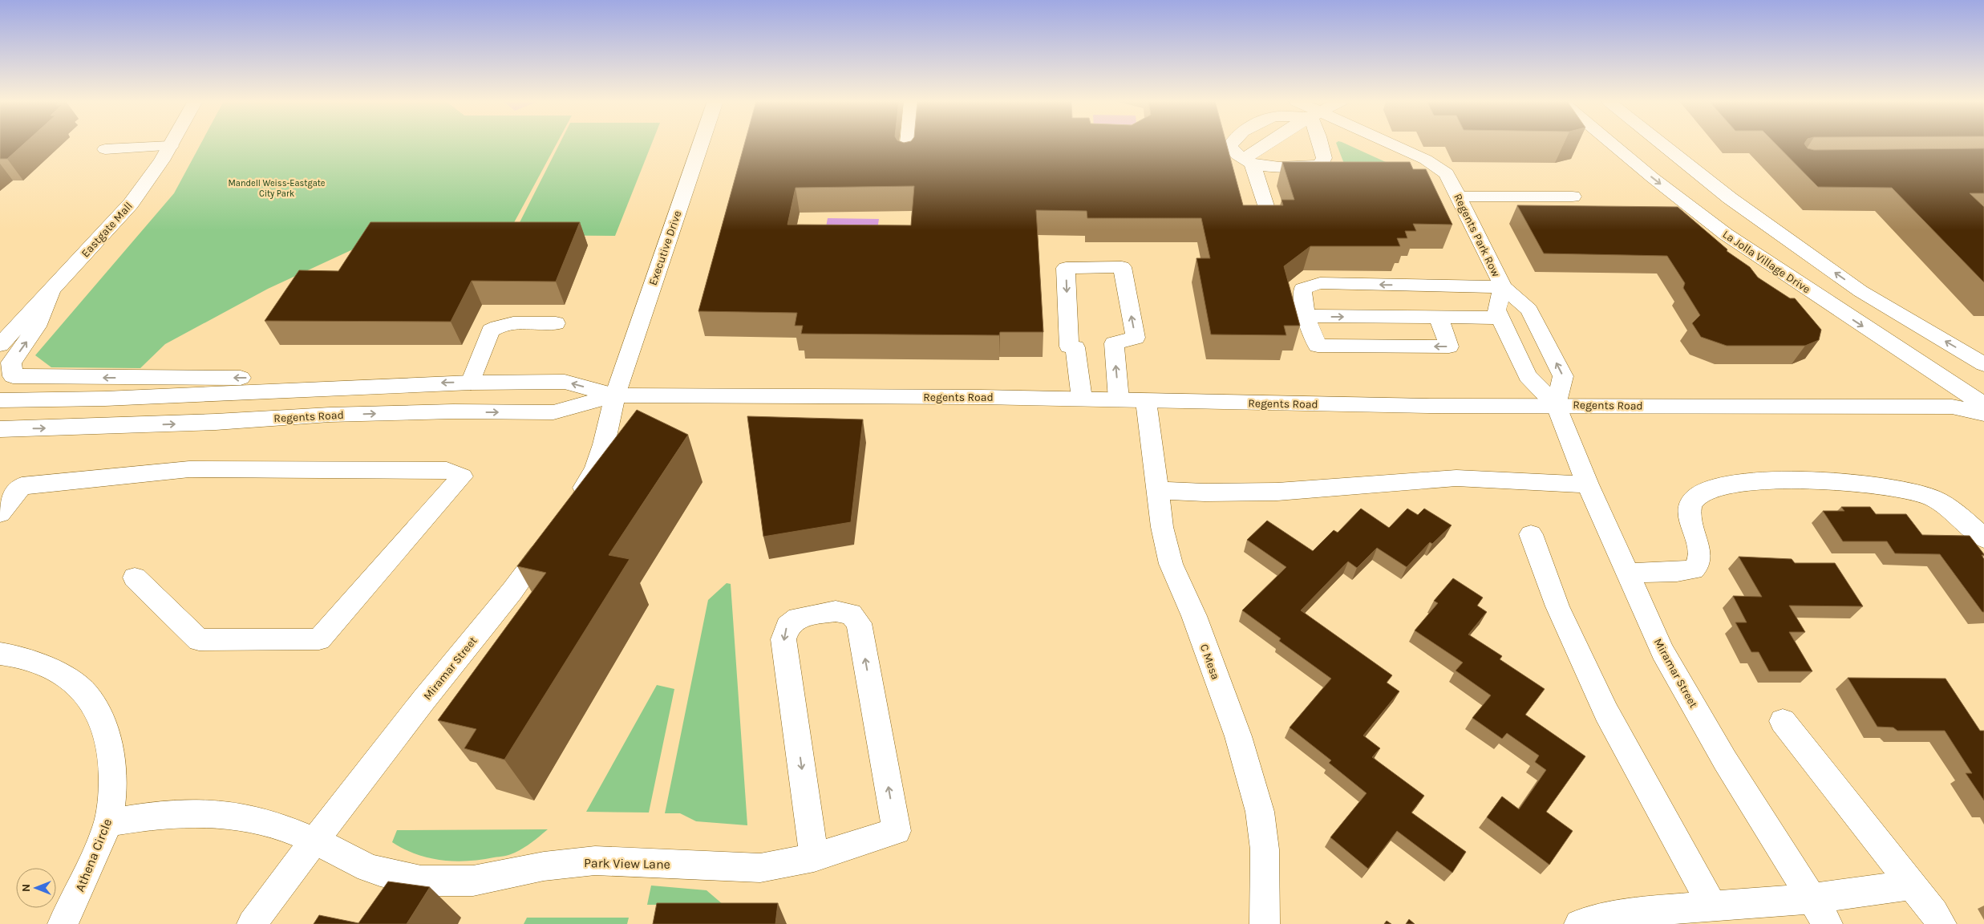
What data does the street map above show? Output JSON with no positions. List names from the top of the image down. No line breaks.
{"streets":{"main road":["Eastgate Mall","Regents Park Row","Executive Drive","La Jolla Village Drive","Regents Road","C Mesa","Miramar Street","Athena Circle","Park View Lane"]},"crossings":[["Regents Park Row","Regents Road"],["Regents Park Row","Miramar Street"],["Executive Drive","Regents Road"],["La Jolla Village Drive","Regents Road"],["Regents Road","C Mesa"],["Regents Road","Miramar Street"],["Miramar Street","Park View Lane"],["Athena Circle","Park View Lane"]],"parks":["Mandell Weiss-Eastgate City Park"],"north":"left"}
